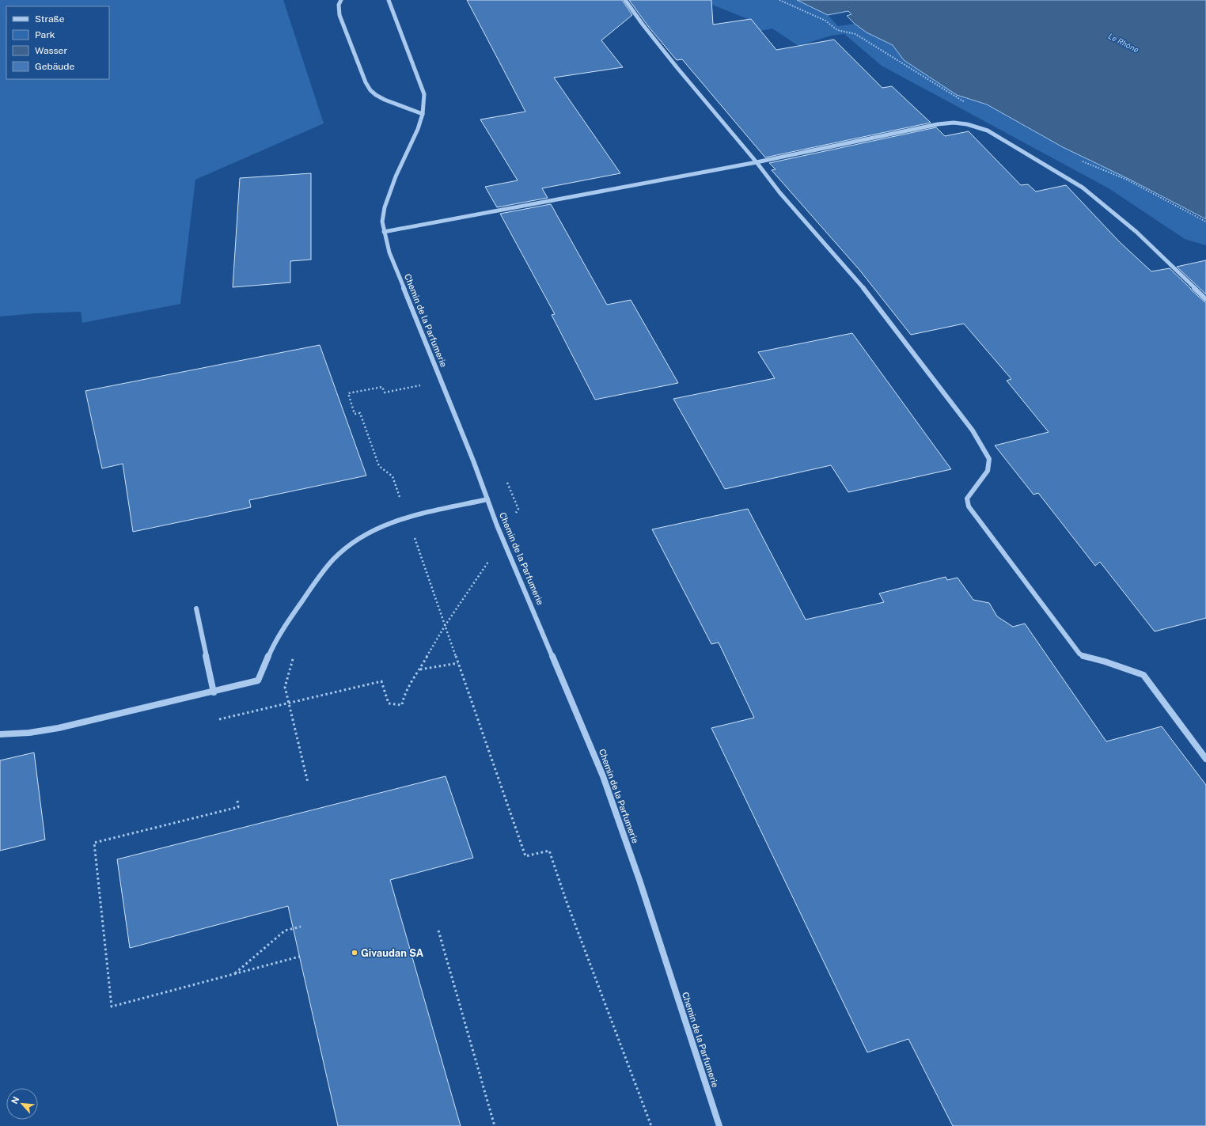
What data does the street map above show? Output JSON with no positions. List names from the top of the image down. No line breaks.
{"streets":{"lane":["Chemin de la Parfumerie"]},"water":["Le Rhône"],"places":["Givaudan SA"],"legend":["Straße","Park","Wasser","Gebäude"],"north":"top left"}
